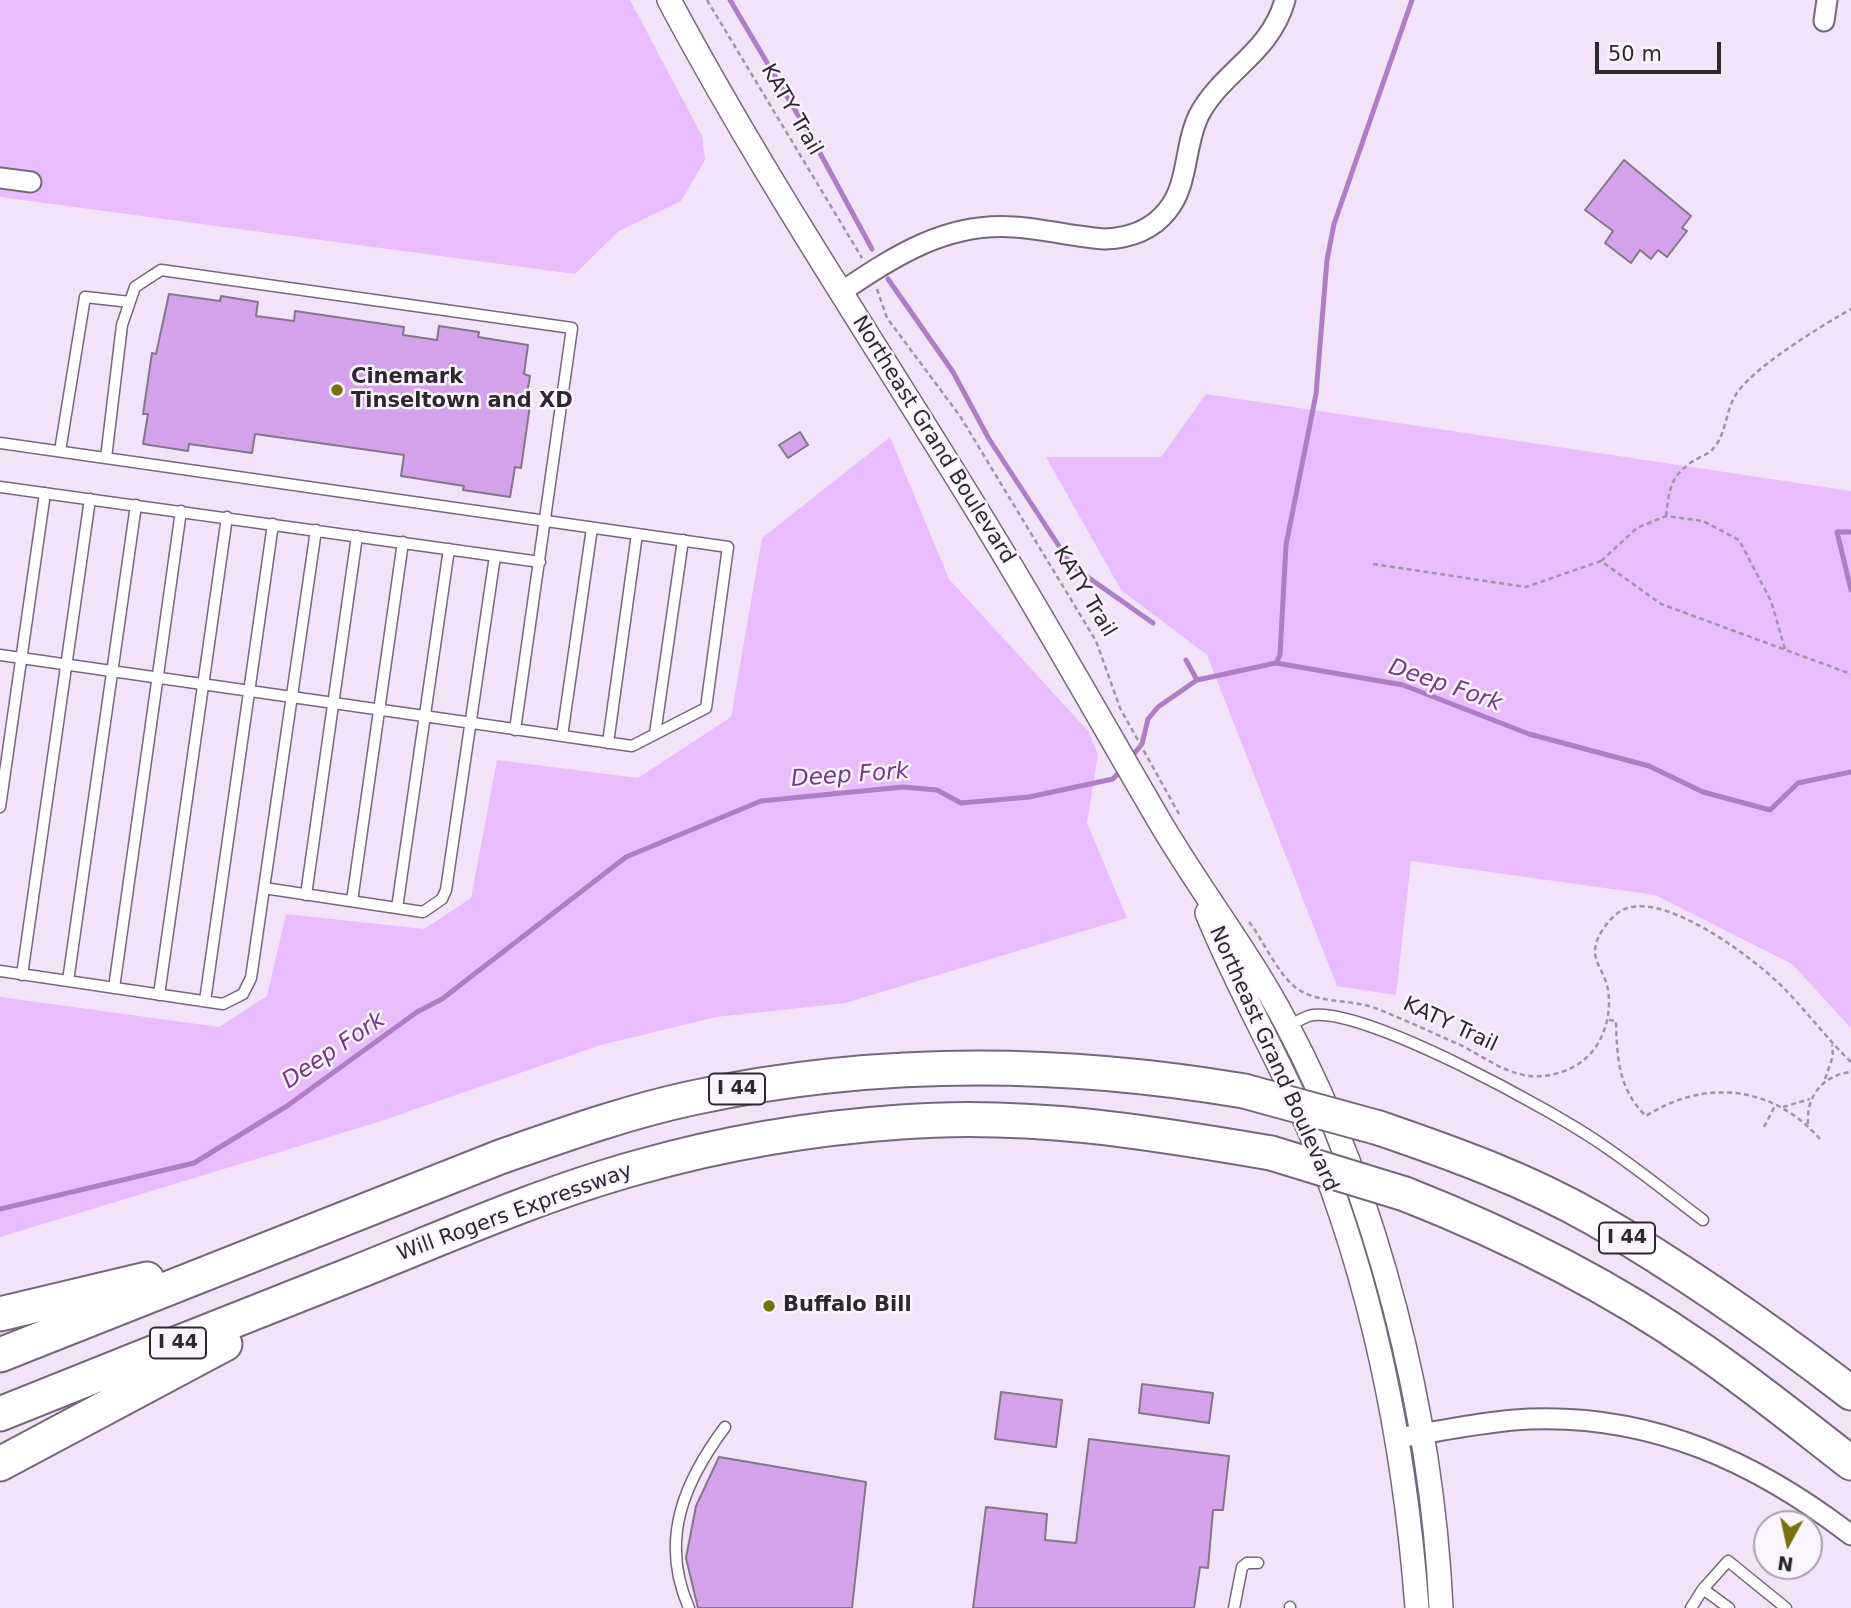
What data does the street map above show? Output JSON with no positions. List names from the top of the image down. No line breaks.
{"streets":{"highway":["I 44","Will Rogers Expressway"],"street":["Northeast Grand Boulevard"],"path":["KATY Trail"]},"water":["Deep Fork"],"places":["Cinemark Tinseltown and XD","Buffalo Bill"],"scale_bar":"50 m","north":"bottom"}
